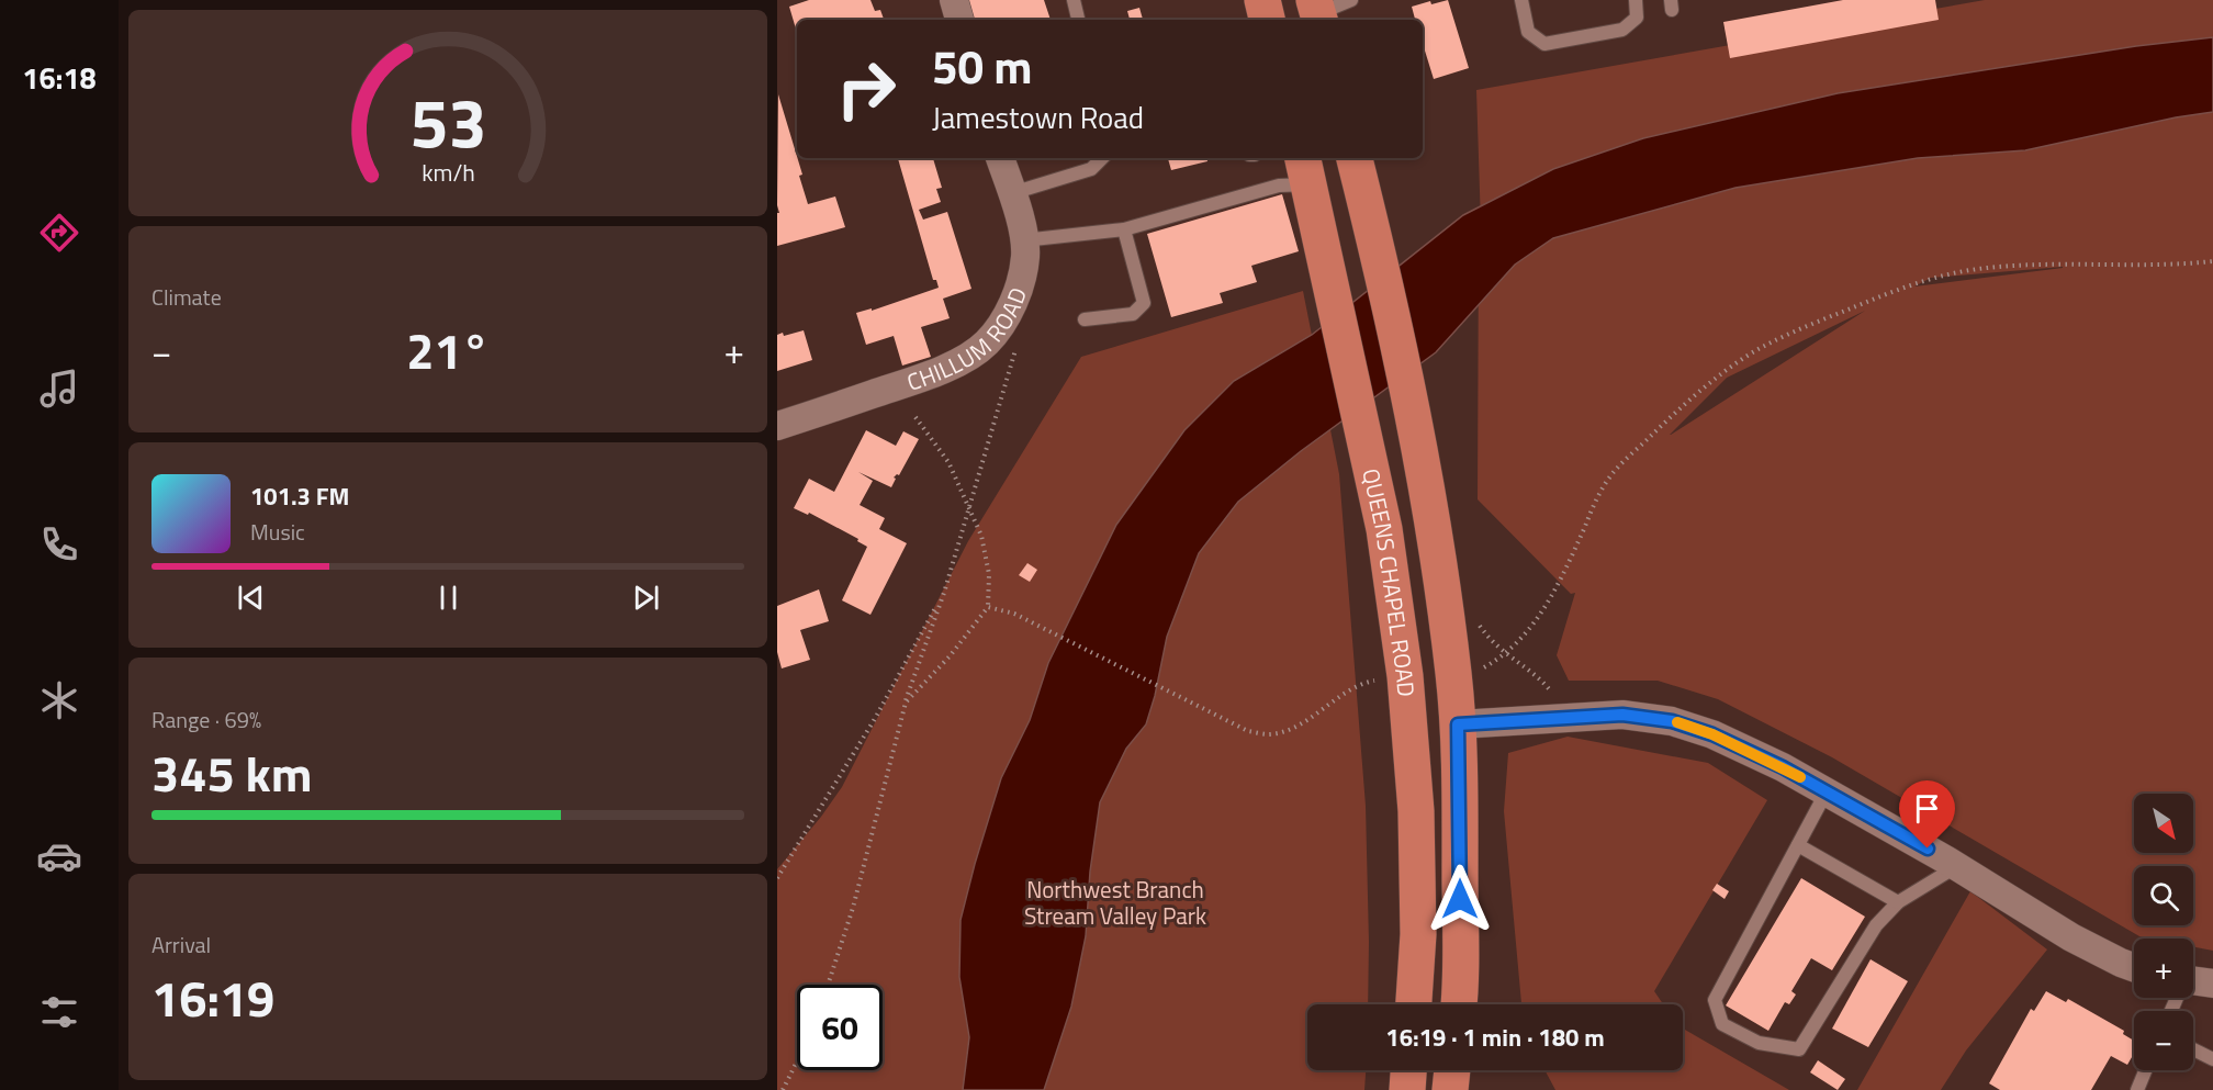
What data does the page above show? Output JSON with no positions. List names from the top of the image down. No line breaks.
{"streets":{"main road":["QUEENS CHAPEL ROAD"],"street":["CHILLUM ROAD"]},"parks":["Northwest Branch Stream Valley Park"],"north":"bottom right","page":{"tabs":"16:18","turn":["50 m","Jamestown Road"],"tile":["Climate",["Range · 69%","345 km"],["Arrival","16:19"]],"heat":["−","21°","+"],"song":["101.3 FM","Music"],"map_buttons":["+","−"],"limit":"60","trip":"16:19 · 1 min · 180 m","gauge":["53","km/h"]}}
